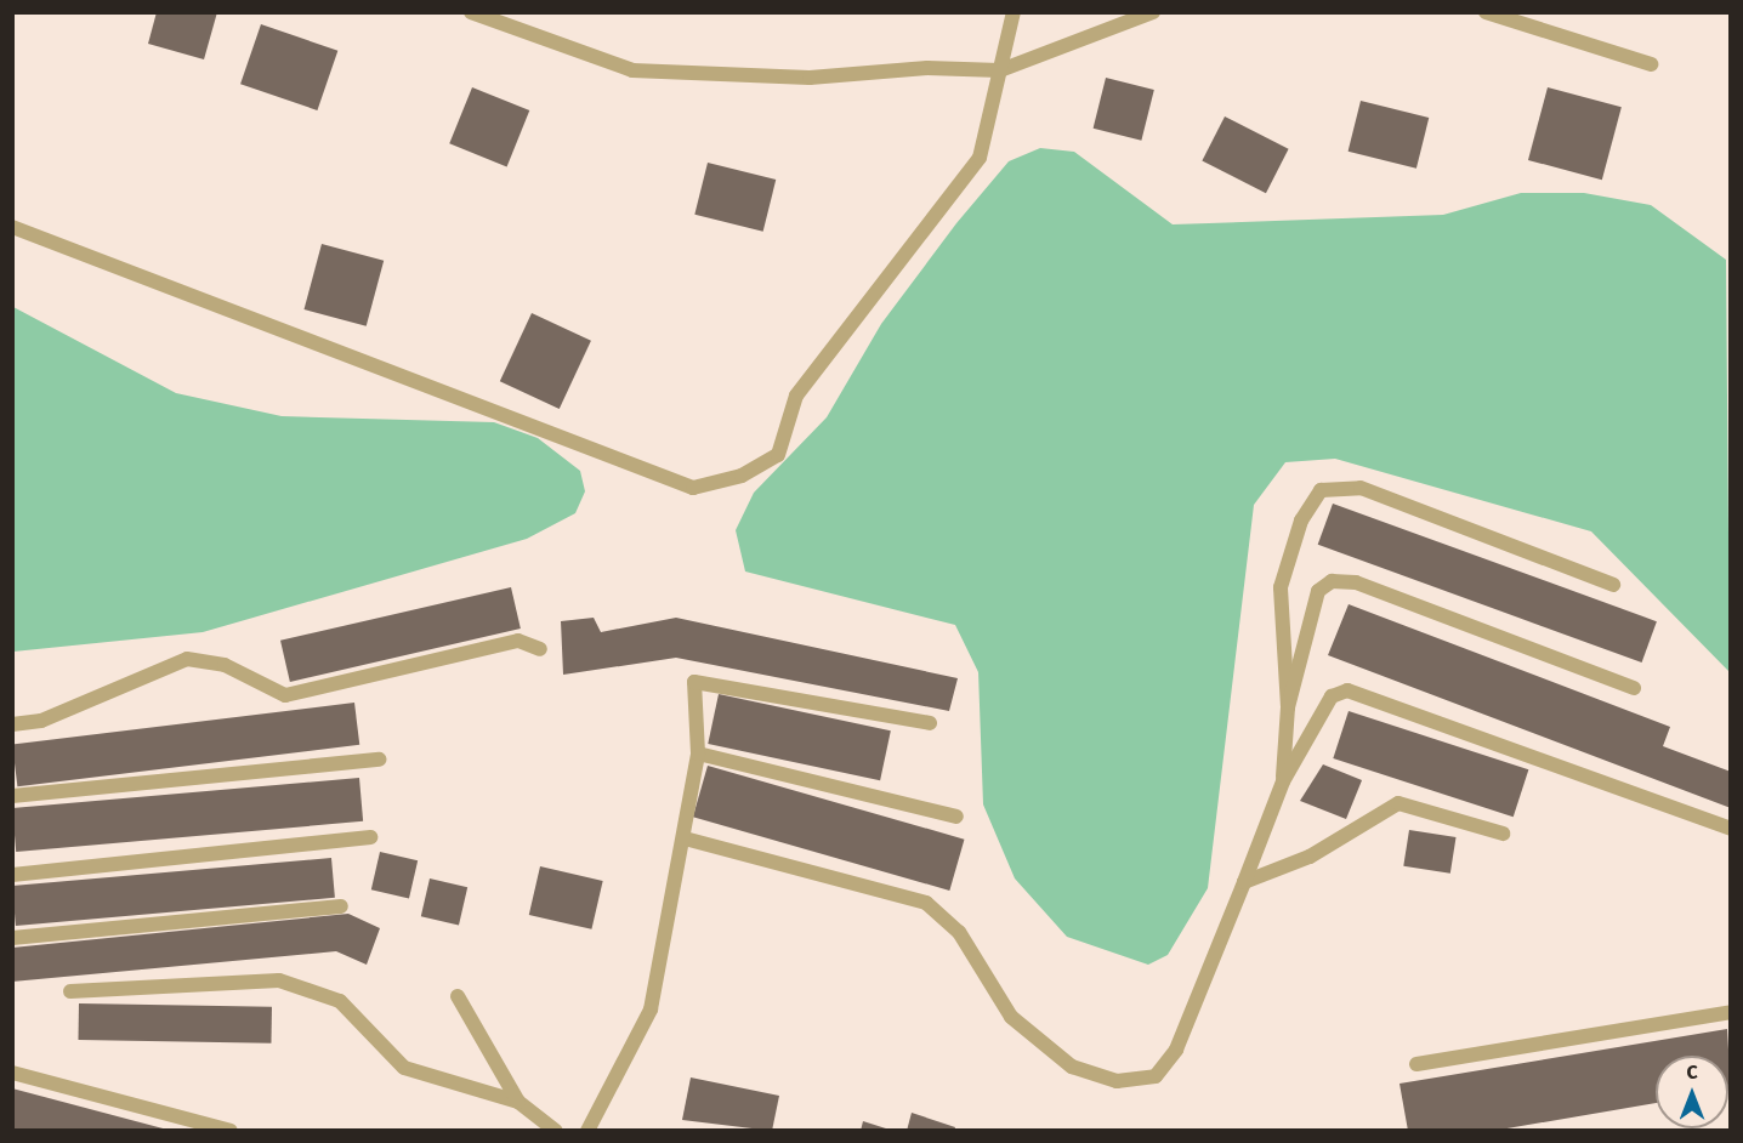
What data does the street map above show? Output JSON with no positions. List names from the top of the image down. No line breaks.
{"north":"top"}
